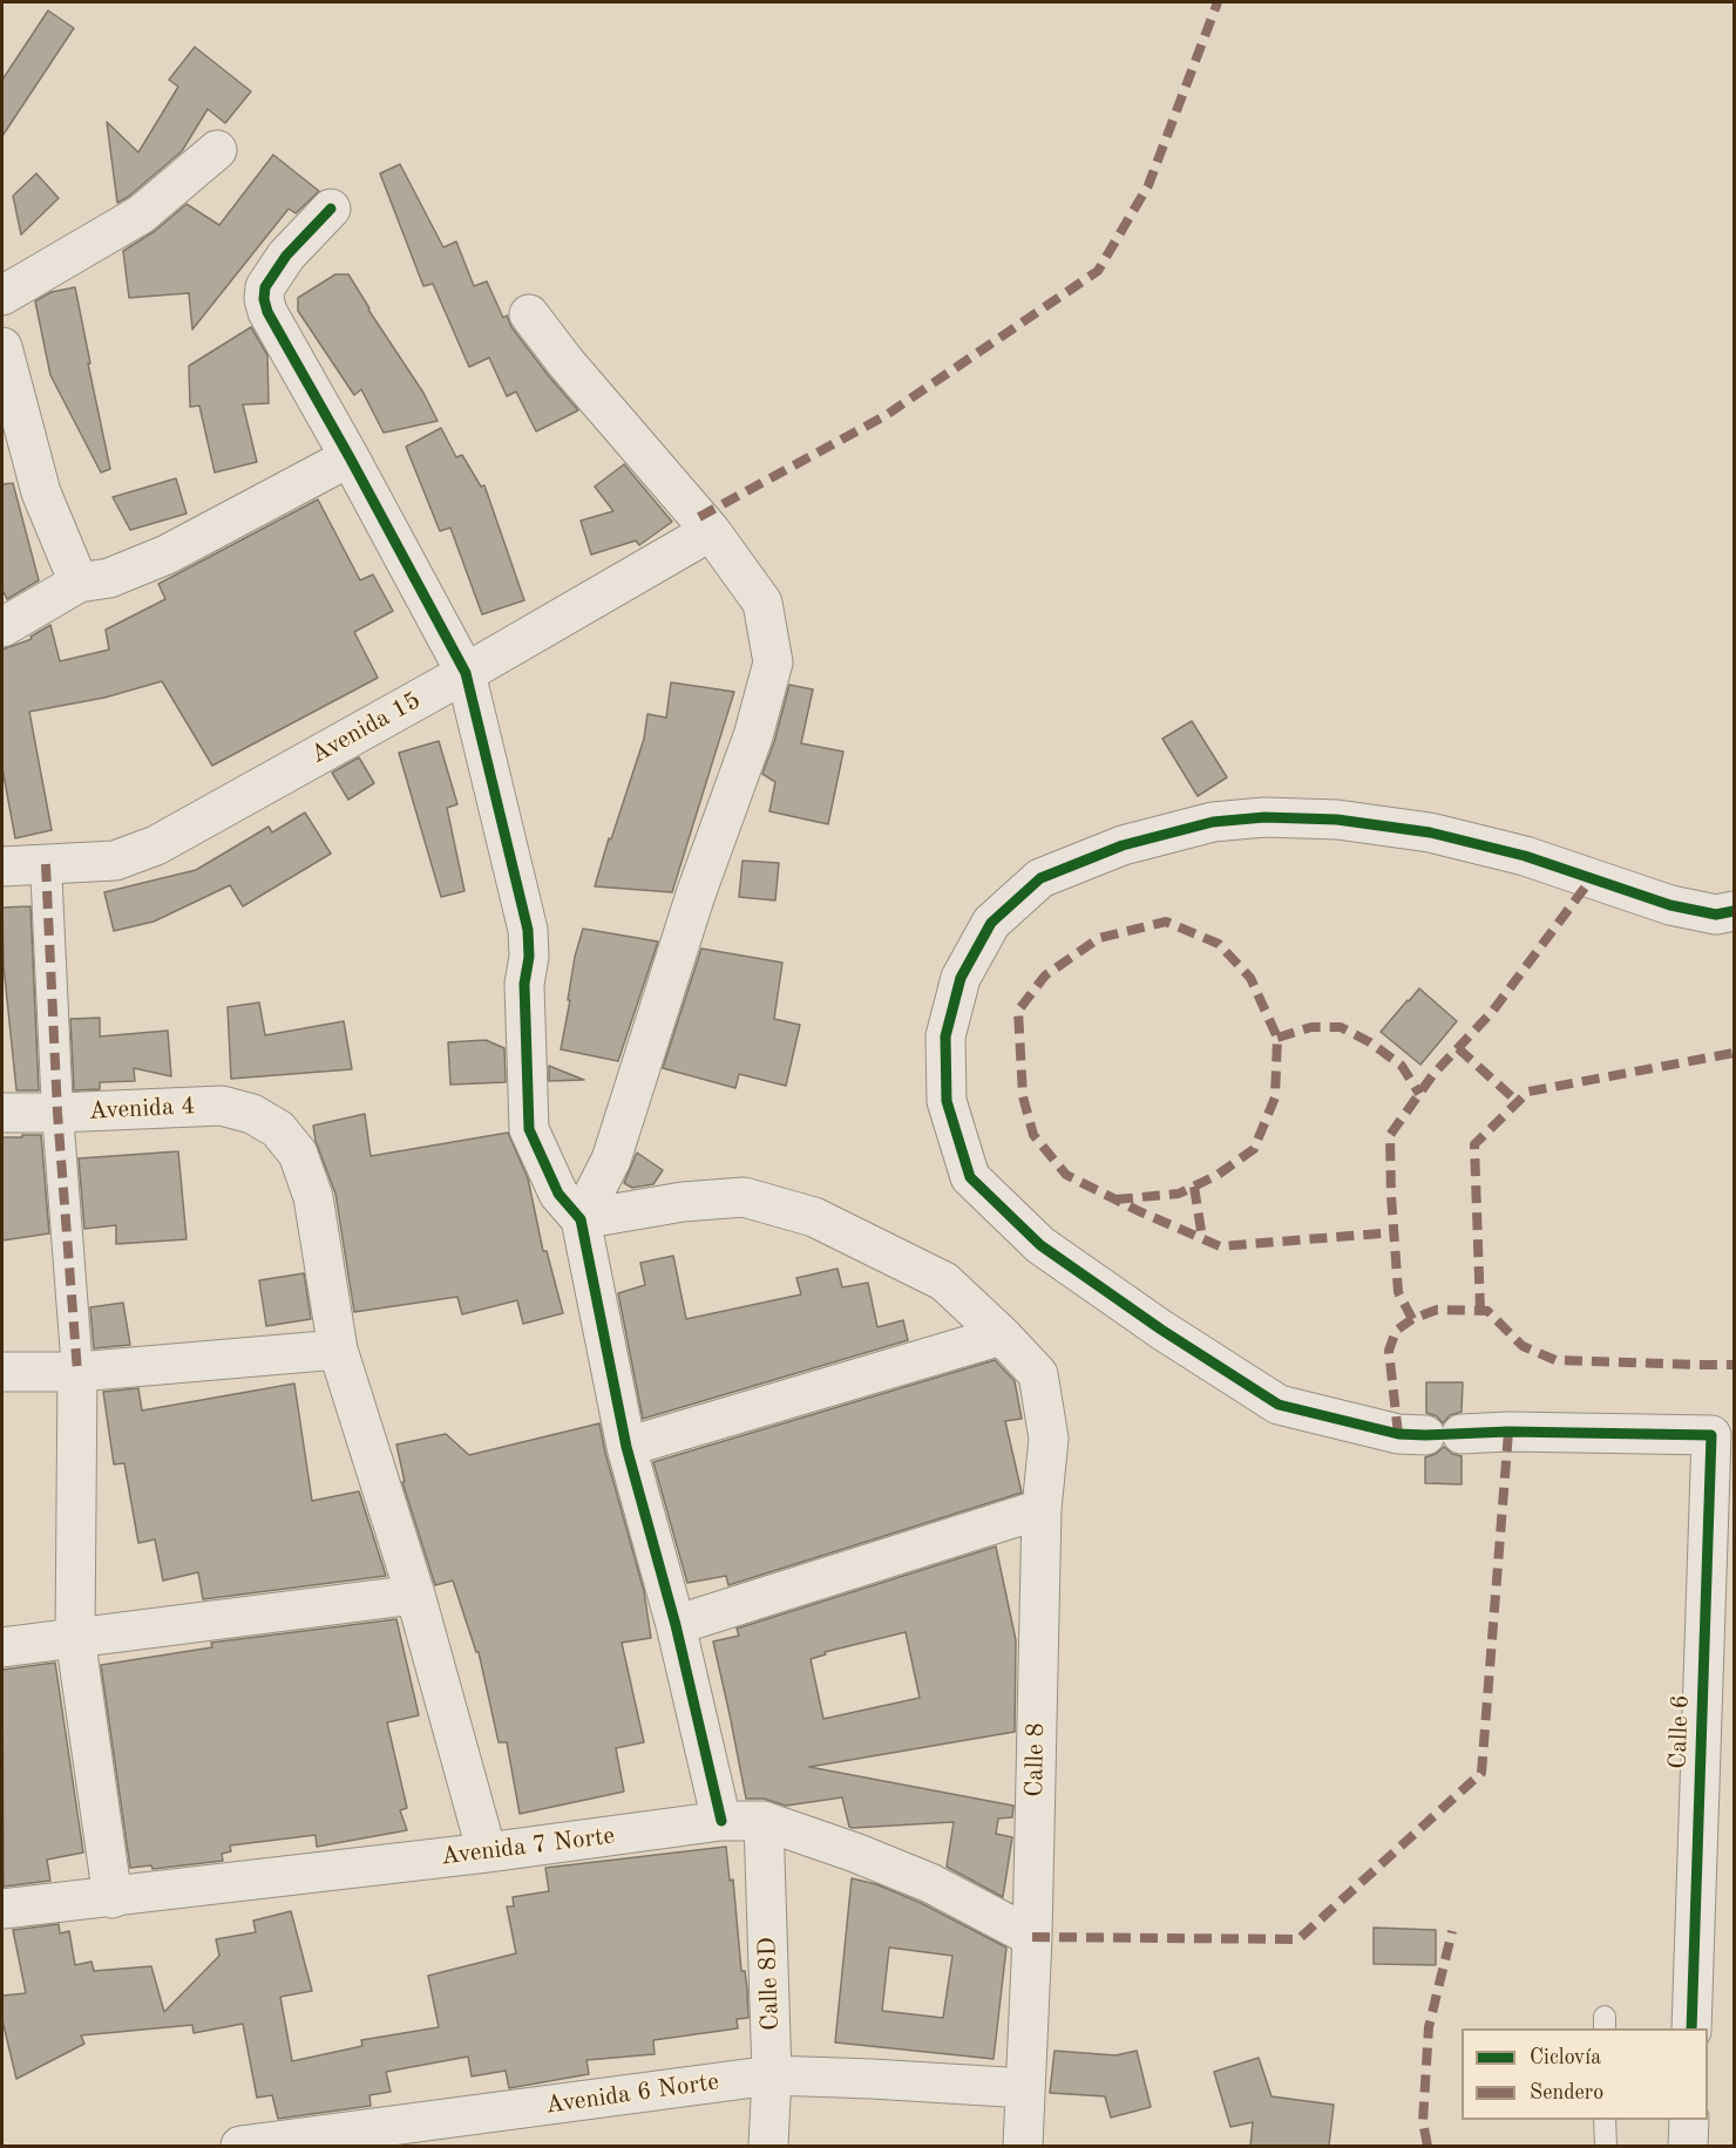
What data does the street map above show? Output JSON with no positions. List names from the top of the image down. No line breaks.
{"streets":{"street":["Avenida 15","Avenida 4","Calle 6","Calle 8","Avenida 7 Norte","Calle 8D","Avenida 6 Norte"]},"crossings":[["Calle 8","Avenida 7 Norte"],["Calle 8","Avenida 6 Norte"],["Avenida 7 Norte","Calle 8D"],["Calle 8D","Avenida 6 Norte"]],"legend":["Ciclovía","Sendero"]}
